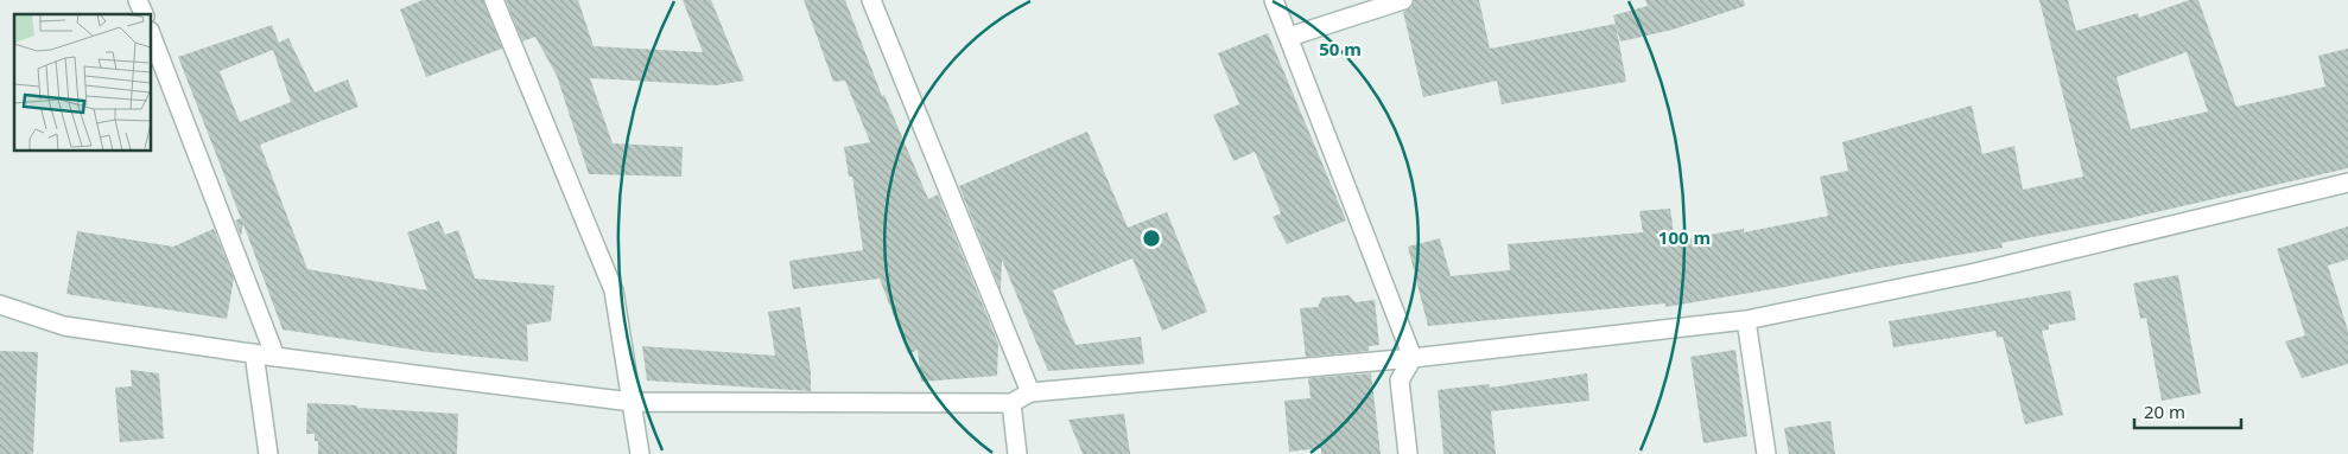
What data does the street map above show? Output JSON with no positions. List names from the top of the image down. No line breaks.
{"scale_bar":"20 m","rings":["50 m","100 m"]}
